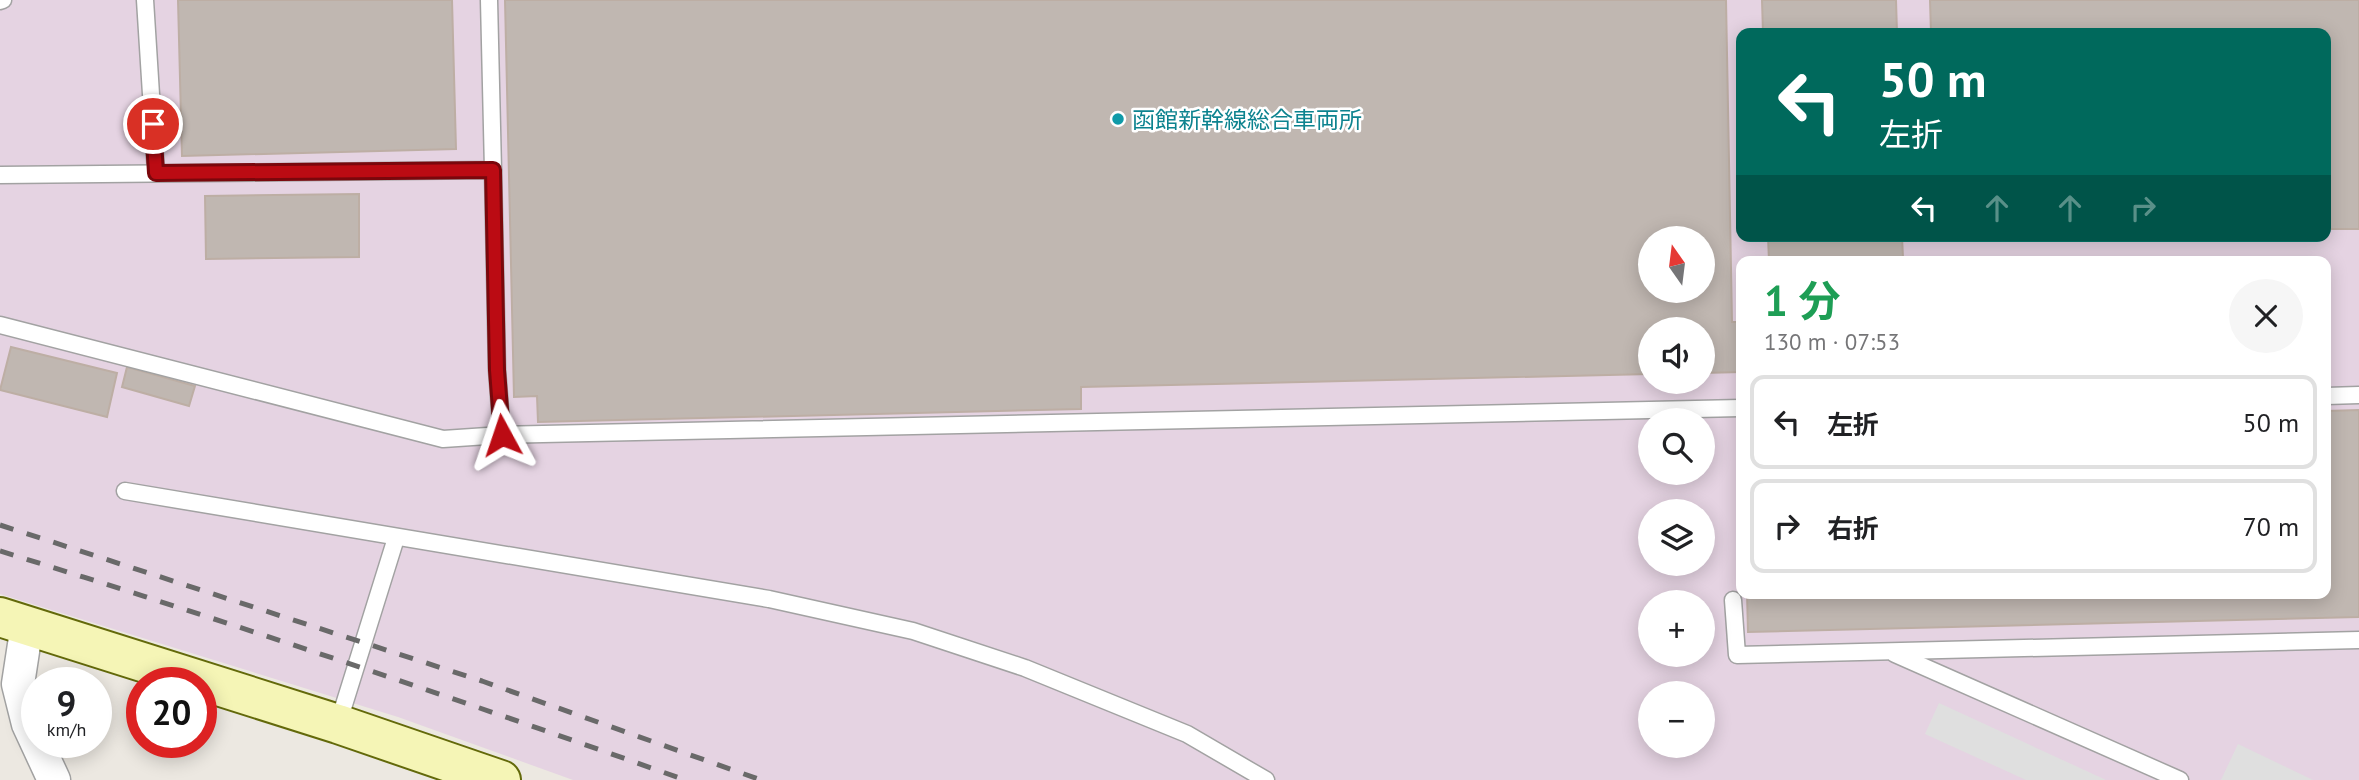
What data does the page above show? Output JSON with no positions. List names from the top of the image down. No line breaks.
{"places":["函館新幹線総合車両所"],"north":"top","page":{"turn":["50 m","左折"],"map_buttons":["+","−"],"heading":["1 分","130 m · 07:53"],"list":[{"name":"左折","value":"50 m"},{"name":"右折","value":"70 m"}],"speed":"9 km/h","limit":"20"}}
